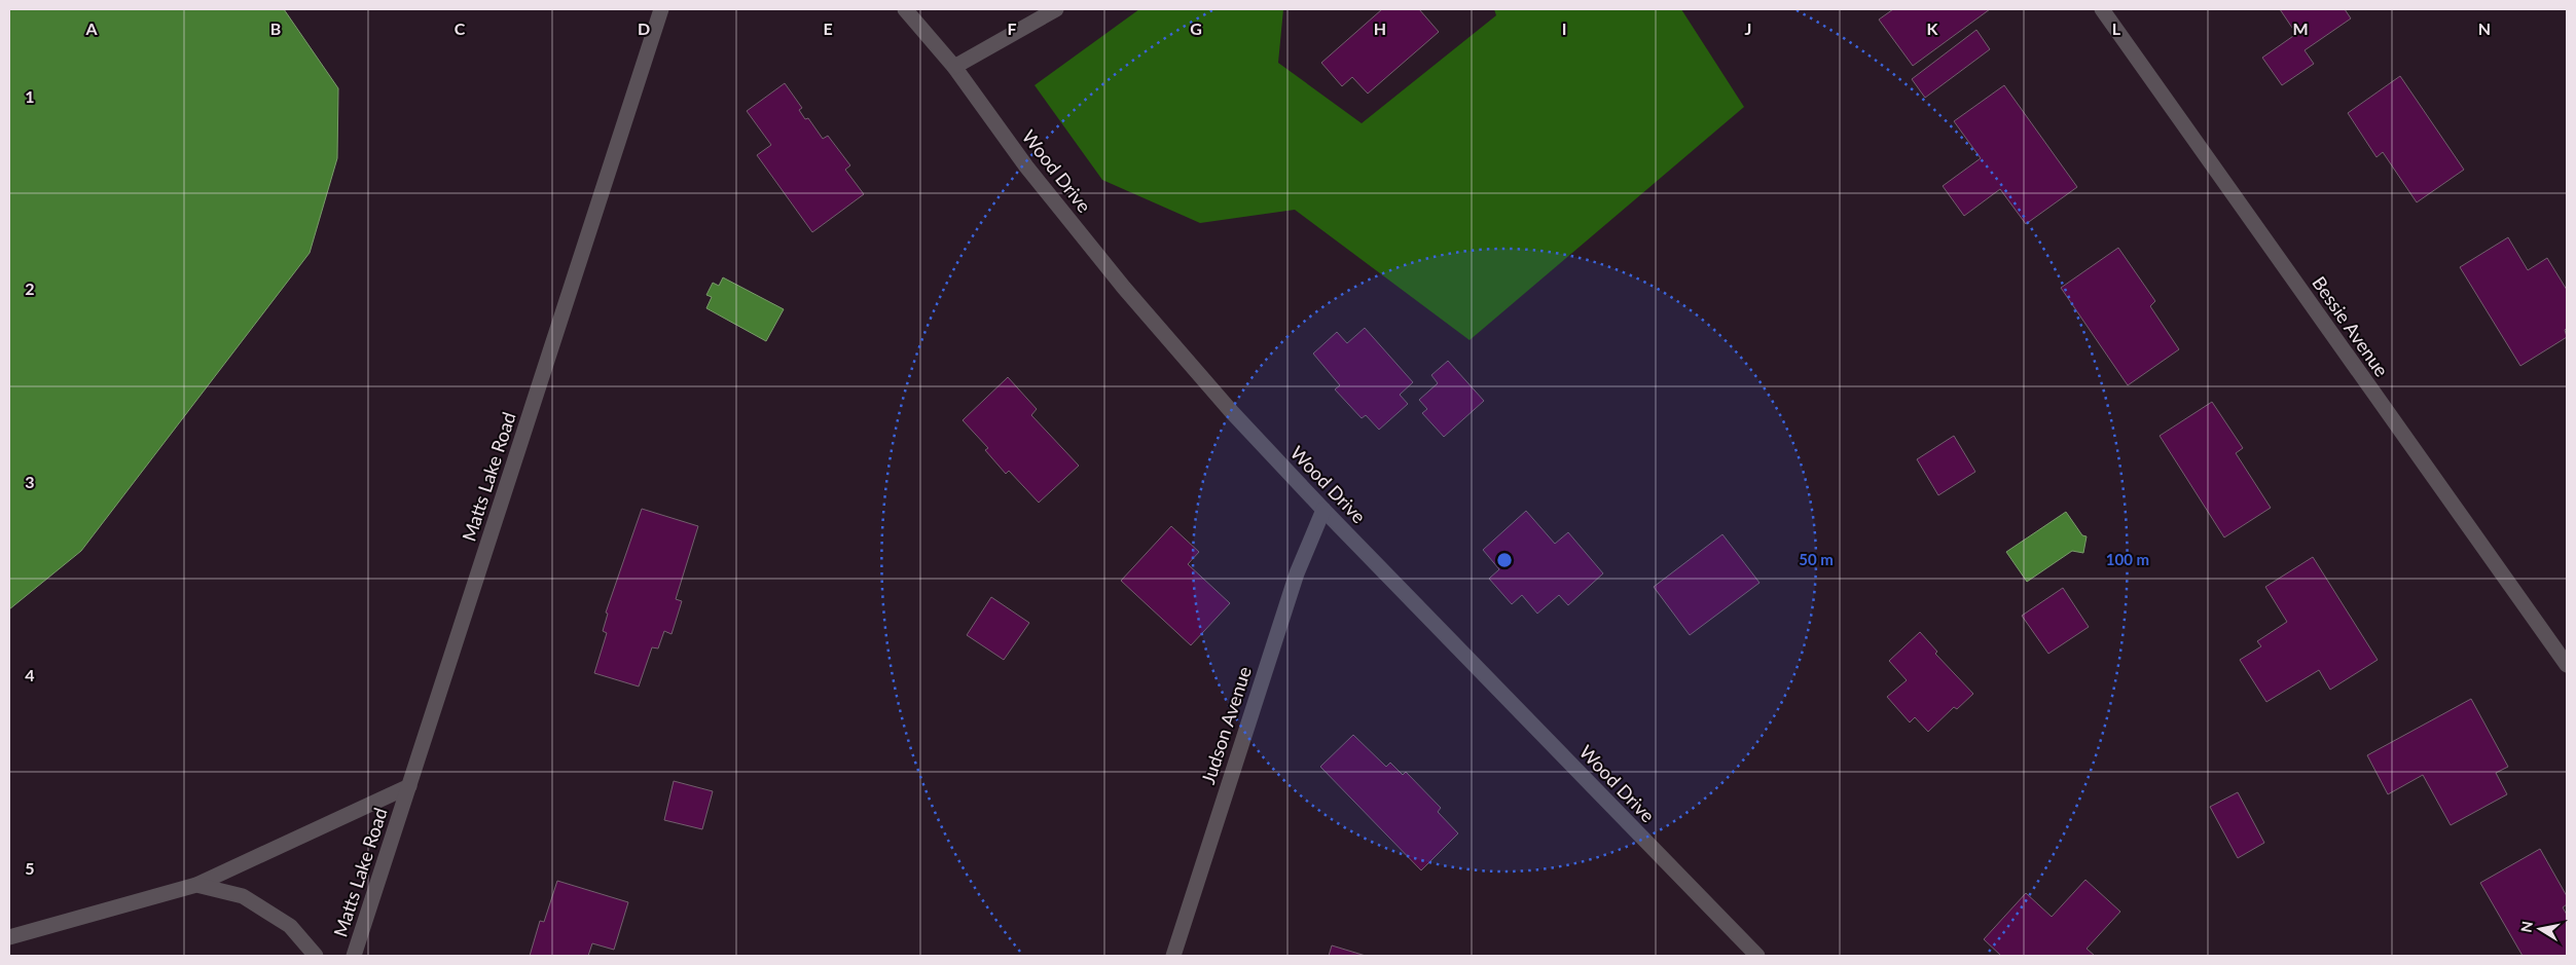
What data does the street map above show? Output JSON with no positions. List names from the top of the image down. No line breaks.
{"streets":{"street":["Wood Drive","Bessie Avenue","Matts Lake Road","Judson Avenue"]},"crossings":[["Wood Drive","Judson Avenue"]],"north":"left","grid":{"columns":["A","B","C","D","E","F","G","H","I","J","K","L","M","N"],"rows":["1","2","3","4","5"]},"rings":["50 m","100 m"]}
